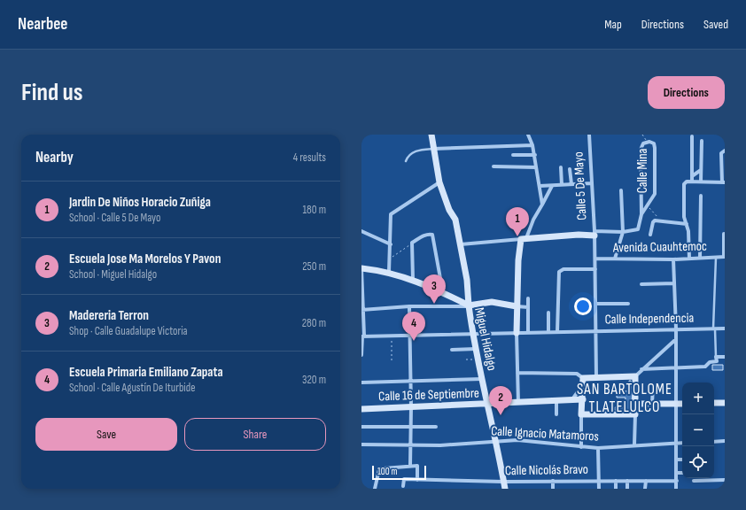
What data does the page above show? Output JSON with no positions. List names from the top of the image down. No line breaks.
{"streets":{"street":["Calle Mina","Calle 5 De Mayo","Avenida Cuauhtemoc","Calle Independencia","Miguel Hidalgo","Calle 16 de Septiembre","Calle Ignacio Matamoros","Calle Nicolás Bravo"]},"crossings":[["Calle 5 De Mayo","Avenida Cuauhtemoc"],["Calle 5 De Mayo","Calle Independencia"],["Calle Independencia","Miguel Hidalgo"],["Miguel Hidalgo","Calle 16 de Septiembre"],["Miguel Hidalgo","Calle Ignacio Matamoros"],["Miguel Hidalgo","Calle Nicolás Bravo"]],"districts":["SAN BARTOLOME TLATELULCO"],"scale_bar":"100 m","page":{"header":"Nearbee","nav":["Map","Directions","Saved"],"buttons":["Directions",["Save","Share"]],"title":"Find us","heading":["Nearby","4 results"],"list":[{"mark":"1","name":"Jardin De Niños Horacio Zuñiga","note":"School · Calle 5 De Mayo","value":"180 m"},{"mark":"2","name":"Escuela Jose Ma Morelos Y Pavon","note":"School · Miguel Hidalgo","value":"250 m"},{"mark":"3","name":"Madereria Terron","note":"Shop · Calle Guadalupe Victoria","value":"280 m"},{"mark":"4","name":"Escuela Primaria Emiliano Zapata","note":"School · Calle Agustín De Iturbide","value":"320 m"}],"pins":["1","3","4","2"],"map_buttons":["+","−"],"scale":"100 m"}}
